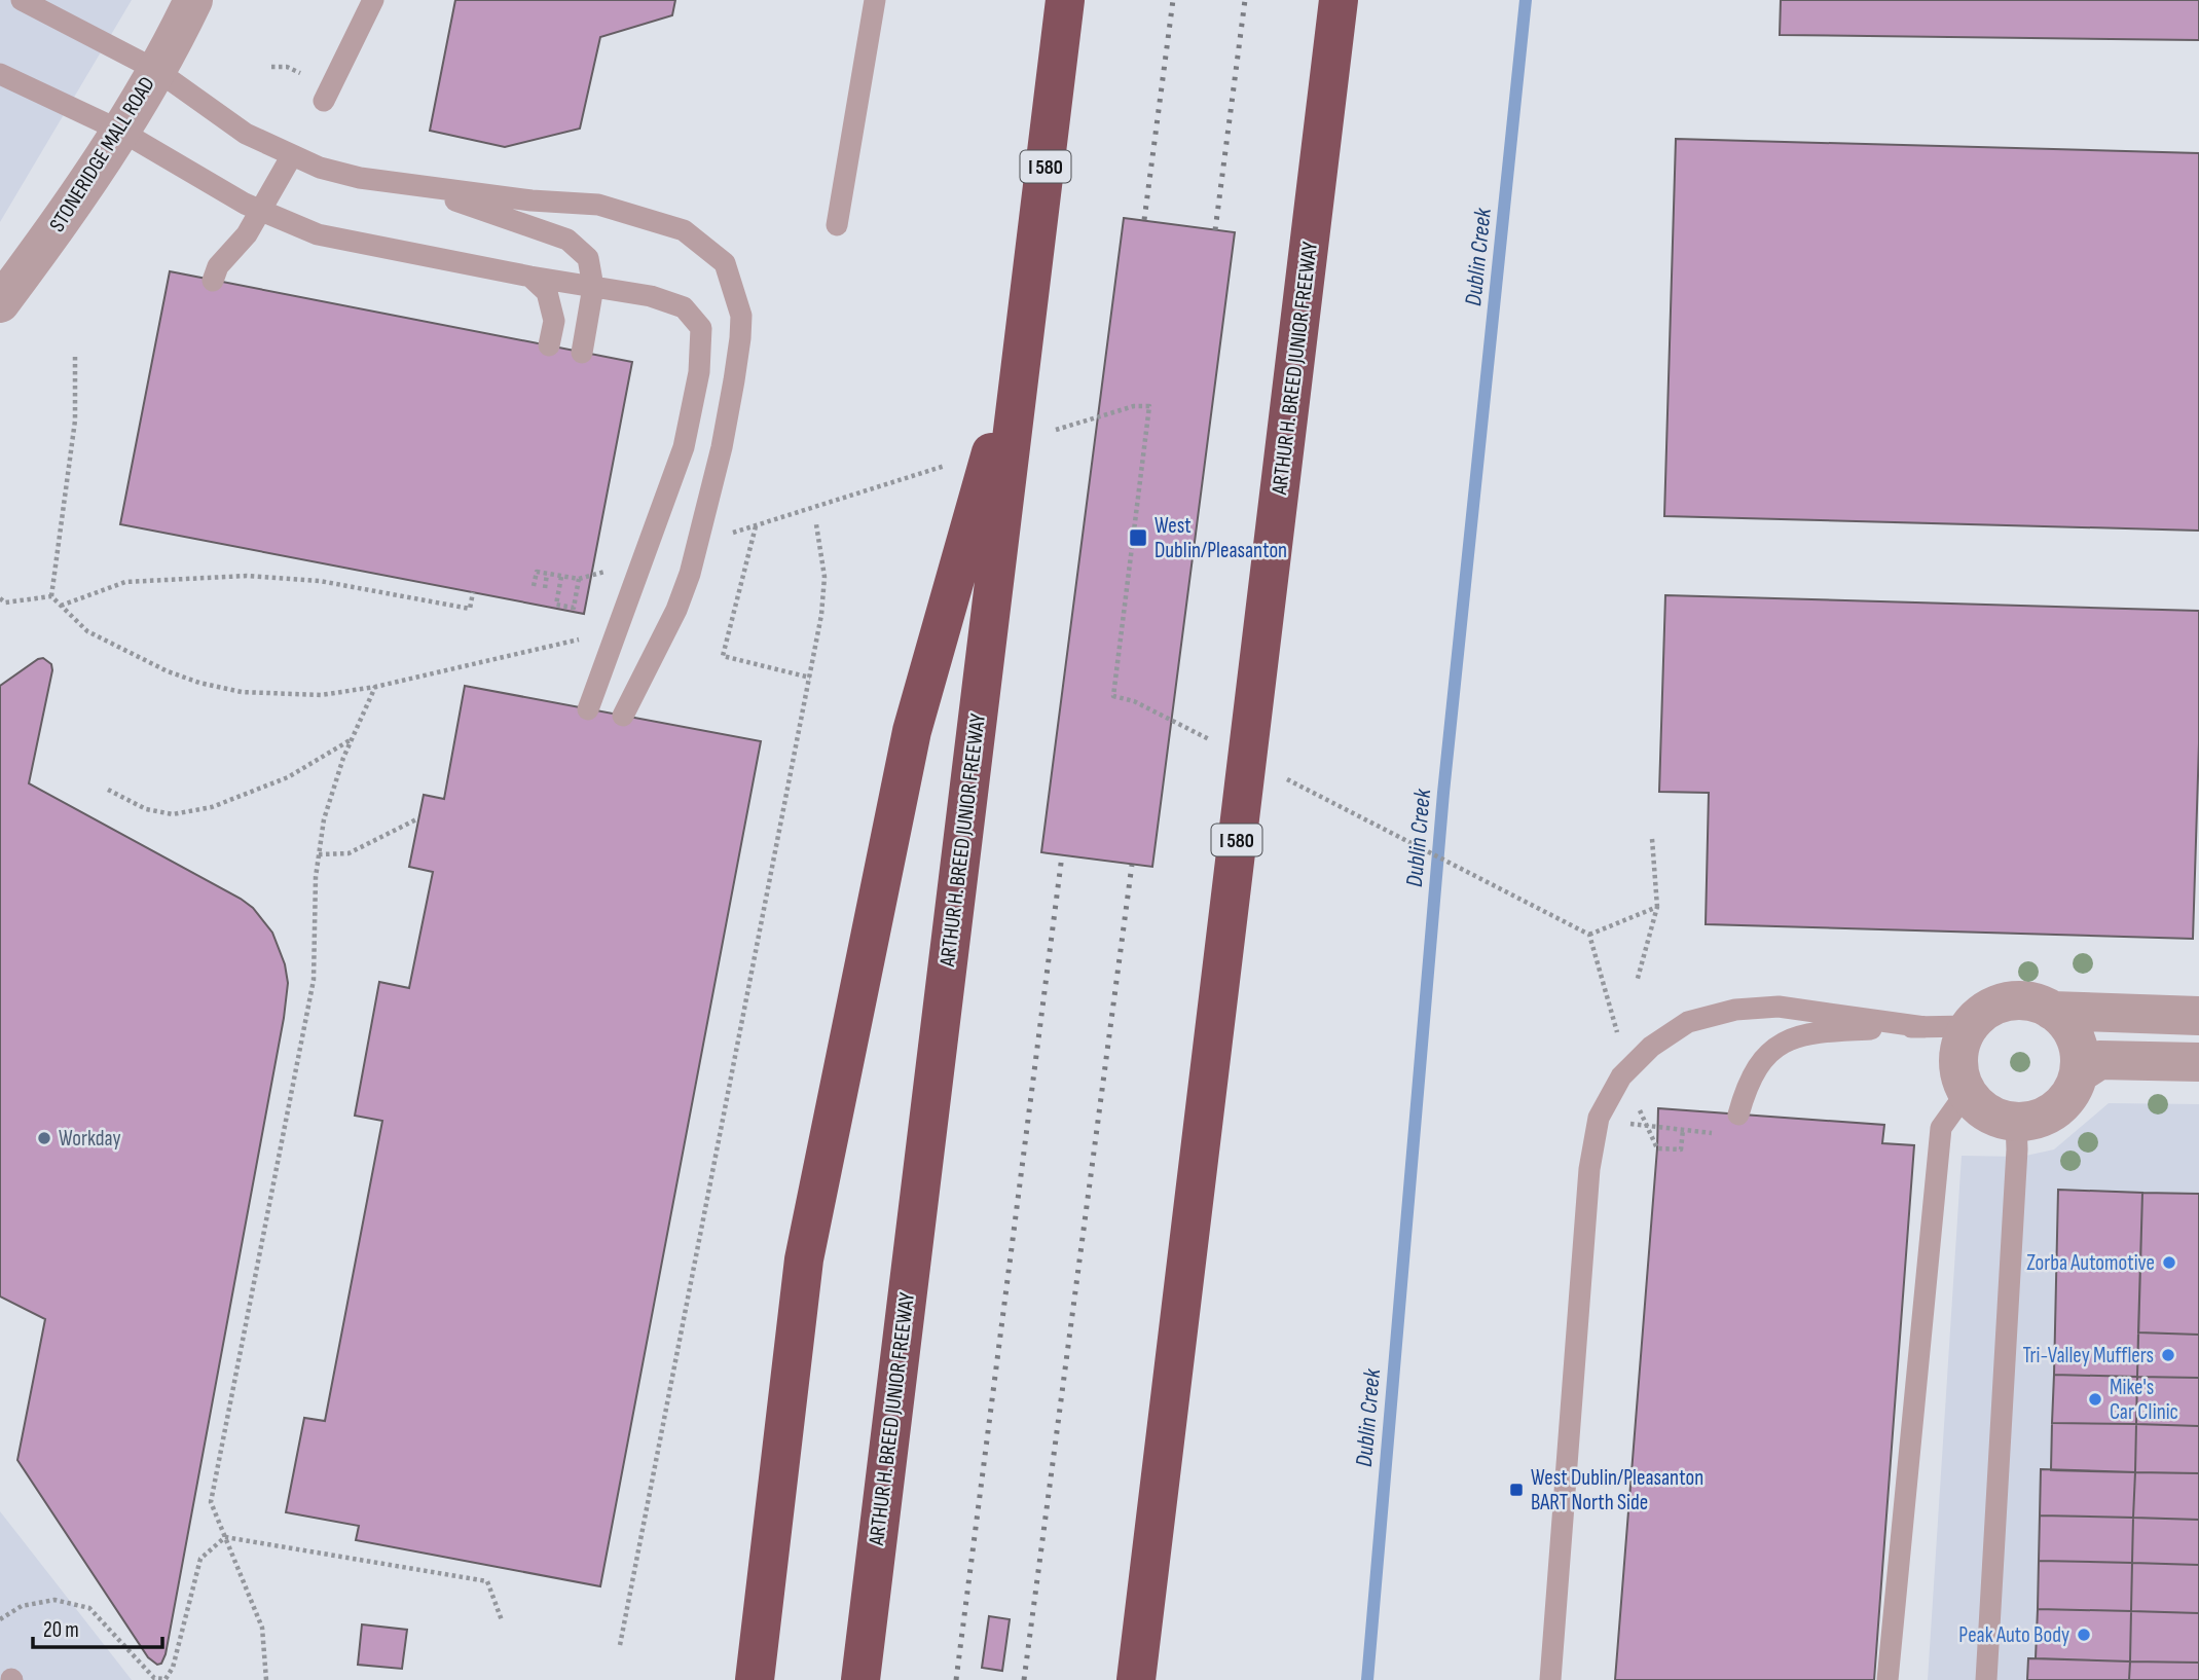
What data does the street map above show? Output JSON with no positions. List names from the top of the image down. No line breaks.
{"streets":{"highway":["I 580","ARTHUR H. BREED JUNIOR FREEWAY"],"street":["STONERIDGE MALL ROAD"]},"water":["Dublin Creek"],"places":{"transit":["West Dublin/Pleasanton","West Dublin/Pleasanton BART North Side"],"other":["Workday","Zorba Automotive","Tri-Valley Mufflers","Mike's Car Clinic","Peak Auto Body"]},"scale_bar":"20 m"}
